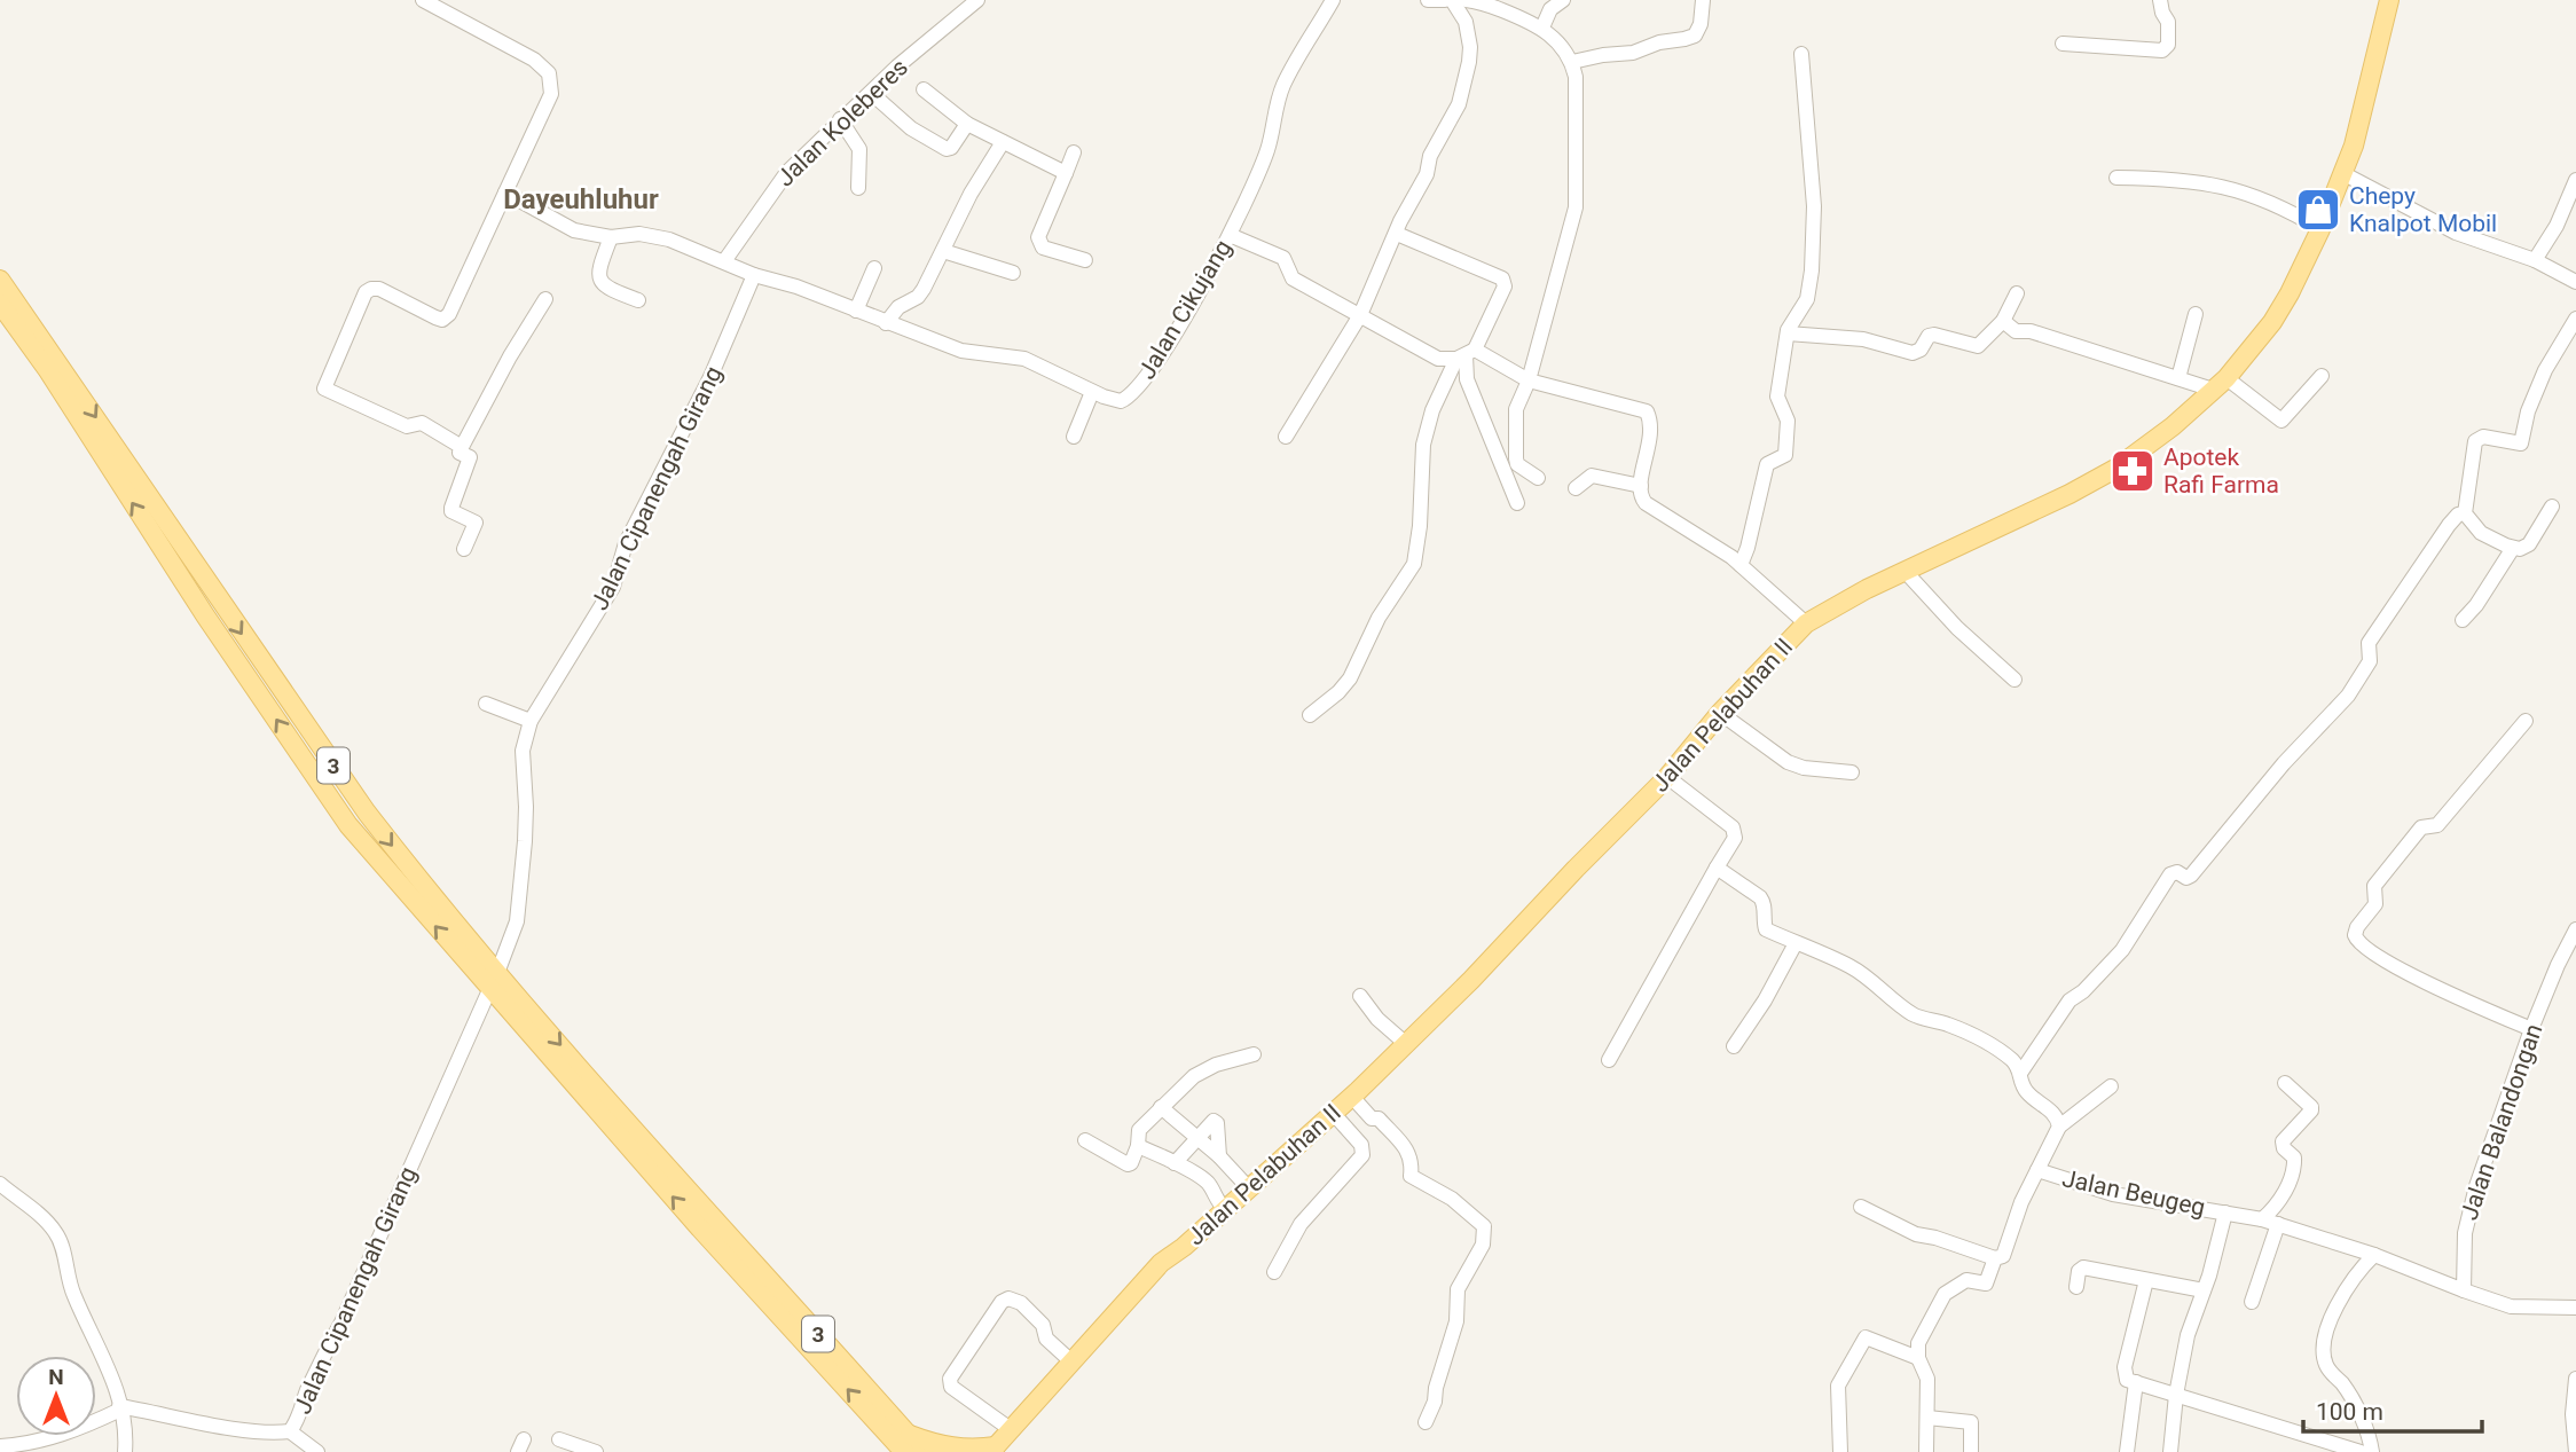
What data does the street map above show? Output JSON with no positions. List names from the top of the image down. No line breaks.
{"streets":{"main road":["Jalan Pelabuhan II","3"],"street":["Jalan Koleberes","Jalan Cikujang","Jalan Cipanengah Girang","Jalan Balandongan","Jalan Beugeg"]},"crossings":[["Jalan Koleberes","Jalan Cikujang"],["Jalan Cikujang","Jalan Cipanengah Girang"],["Jalan Cipanengah Girang","3"]],"districts":["Dayeuhluhur"],"places":{"shop":["Chepy Knalpot Mobil"],"pharmacy":["Apotek Rafi Farma"]},"scale_bar":"100 m","north":"top"}
